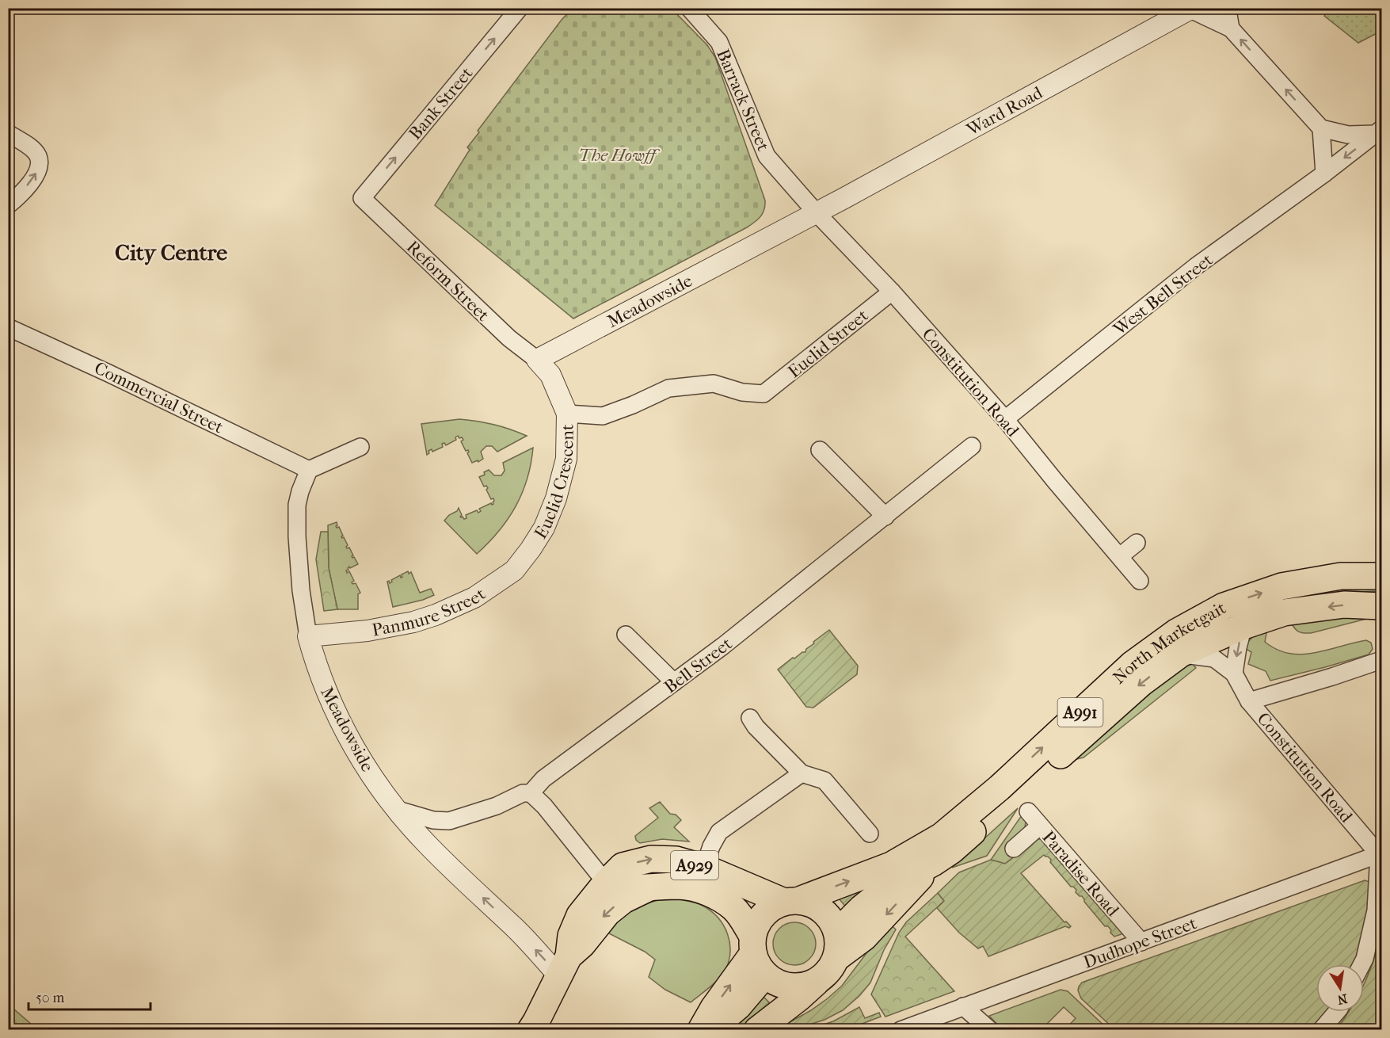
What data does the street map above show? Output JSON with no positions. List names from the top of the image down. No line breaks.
{"streets":{"main road":["North Marketgait","A991","A929"],"street":["Barrack Street","Bank Street","Ward Road","Reform Street","West Bell Street","Meadowside","Euclid Street","Constitution Road","Commercial Street","Euclid Crescent","Panmure Street","Bell Street","Paradise Road","Dudhope Street"]},"crossings":[["Barrack Street","Ward Road"],["Barrack Street","Meadowside"],["Barrack Street","Constitution Road"],["Bank Street","Reform Street"],["Ward Road","Meadowside"],["Ward Road","Constitution Road"],["Reform Street","Meadowside"],["West Bell Street","Constitution Road"],["Meadowside","Constitution Road"],["Meadowside","Commercial Street"],["Meadowside","Panmure Street"],["Meadowside","Bell Street"],["Meadowside","A929"],["Euclid Street","Constitution Road"],["Euclid Street","Euclid Crescent"],["Constitution Road","North Marketgait"],["Constitution Road","Dudhope Street"],["Euclid Crescent","Panmure Street"],["North Marketgait","A991"],["North Marketgait","A929"],["A991","A929"],["Paradise Road","Dudhope Street"]],"one_way":["Bank Street"],"districts":["City Centre"],"parks":["The Howff"],"scale_bar":"50 m","north":"bottom"}
